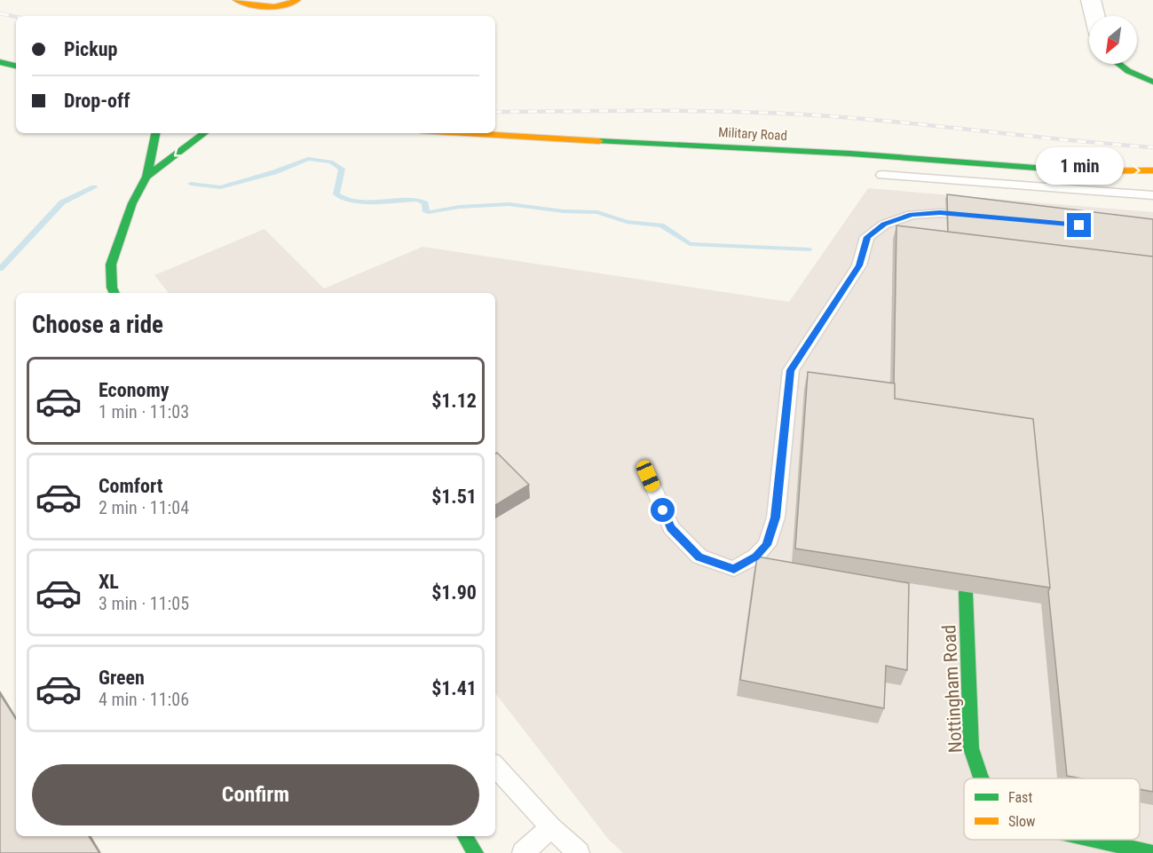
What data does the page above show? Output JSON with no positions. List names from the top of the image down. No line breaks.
{"streets":{"street":["Military Road","Nottingham Road"]},"legend":["Fast","Slow"],"north":"bottom left","page":{"banner":["Pickup","Drop-off"],"bubble":"1 min","heading":"Choose a ride","list":[{"name":"Economy","note":"1 min · 11:03","value":"$1.12"},{"name":"Comfort","note":"2 min · 11:04","value":"$1.51"},{"name":"XL","note":"3 min · 11:05","value":"$1.90"},{"name":"Green","note":"4 min · 11:06","value":"$1.41"}],"buttons":"Confirm"}}
